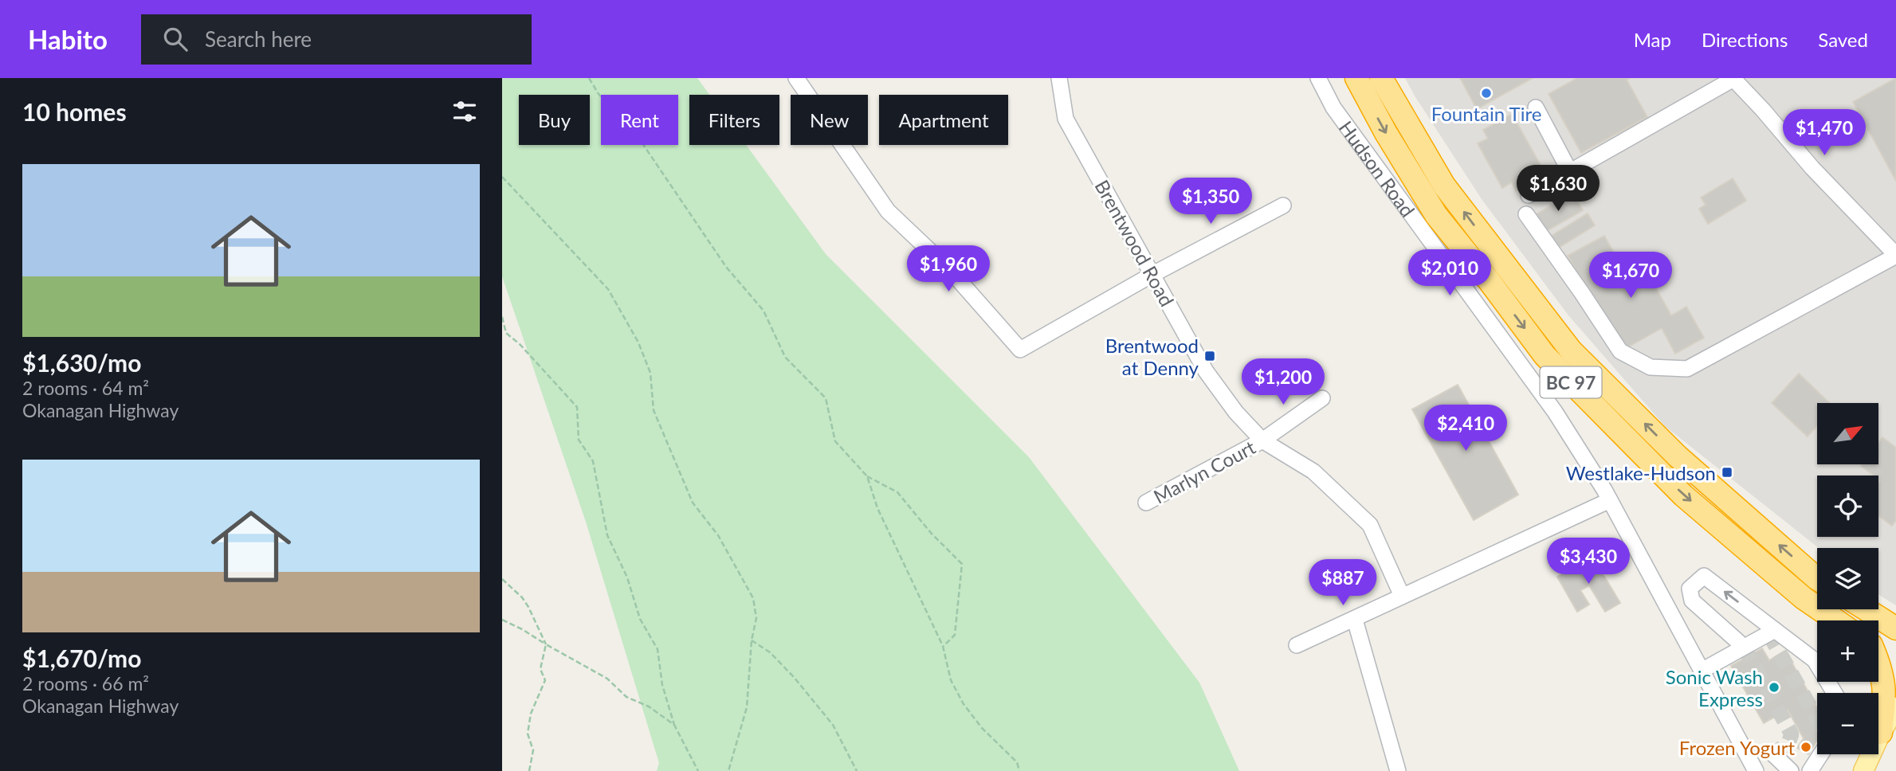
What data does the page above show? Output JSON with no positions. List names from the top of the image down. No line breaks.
{"streets":{"highway":["BC 97"],"street":["Hudson Road","Brentwood Road","Marlyn Court"]},"crossings":[["Brentwood Road","Marlyn Court"]],"places":{"other":["Fountain Tire","Sonic Wash Express","Frozen Yogurt"],"transit":["Brentwood at Denny","Westlake-Hudson"]},"north":"top right","page":{"header":"Habito","search":"Search here","nav":["Map","Directions","Saved"],"heading":"10 homes","chip":["Buy","Rent","Filters","New","Apartment"],"price":["$1,470","$1,630","$1,350","$1,960","$2,010","$1,670","$1,200","$2,410","$3,430","$887"],"list":[{"name":"$1,630/mo","note":"2 rooms · 64 m² · Okanagan Highway"},{"name":"$1,670/mo","note":"2 rooms · 66 m² · Okanagan Highway"}],"map_buttons":["+","−"]}}
